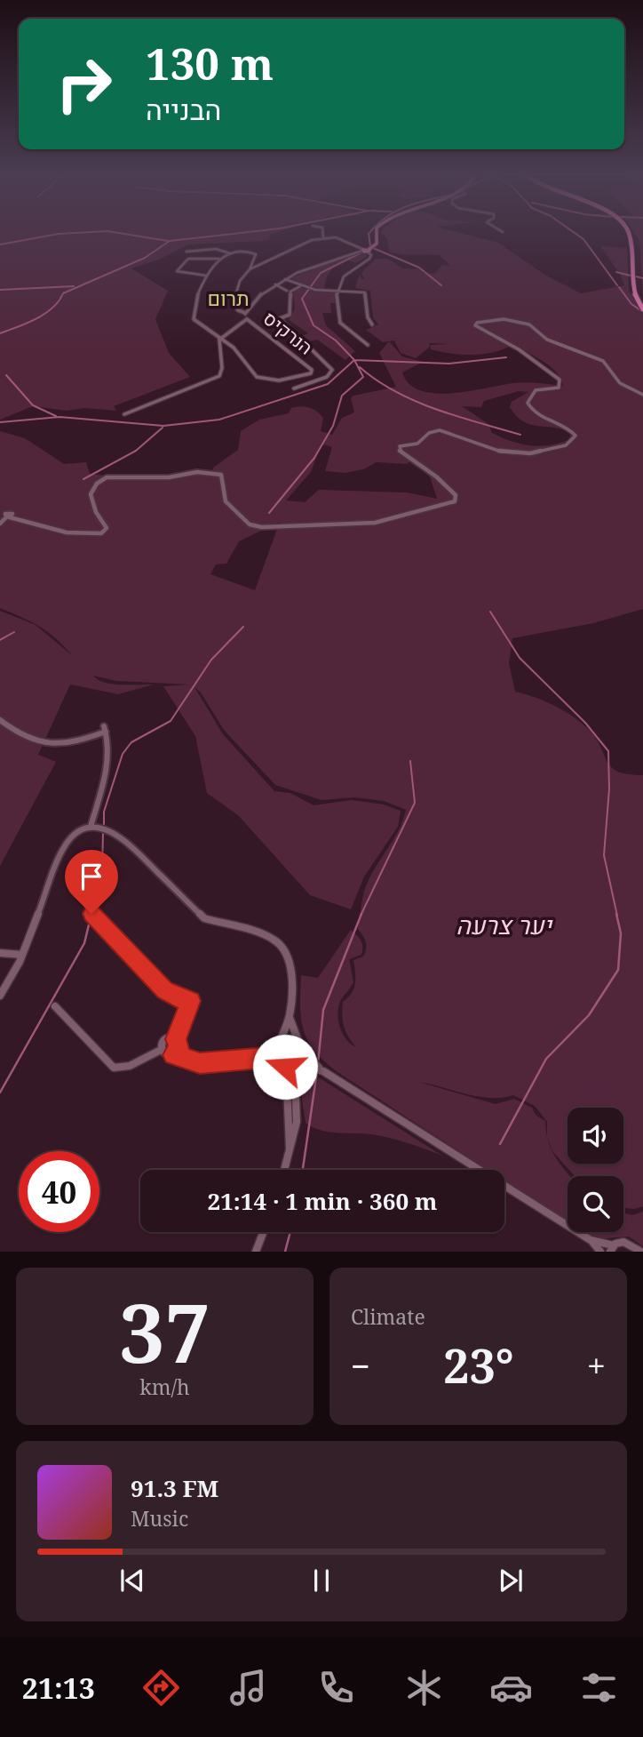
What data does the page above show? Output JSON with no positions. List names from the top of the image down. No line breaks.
{"streets":{"street":["הנרקיס"]},"districts":["תרום"],"parks":["יער צרעה"],"page":{"turn":["130 m","הבנייה"],"limit":"40","trip":"21:14 · 1 min · 360 m","tile":[["37","km/h"],"Climate"],"heat":["−","23°","+"],"song":["91.3 FM","Music"],"tabs":"21:13"}}
